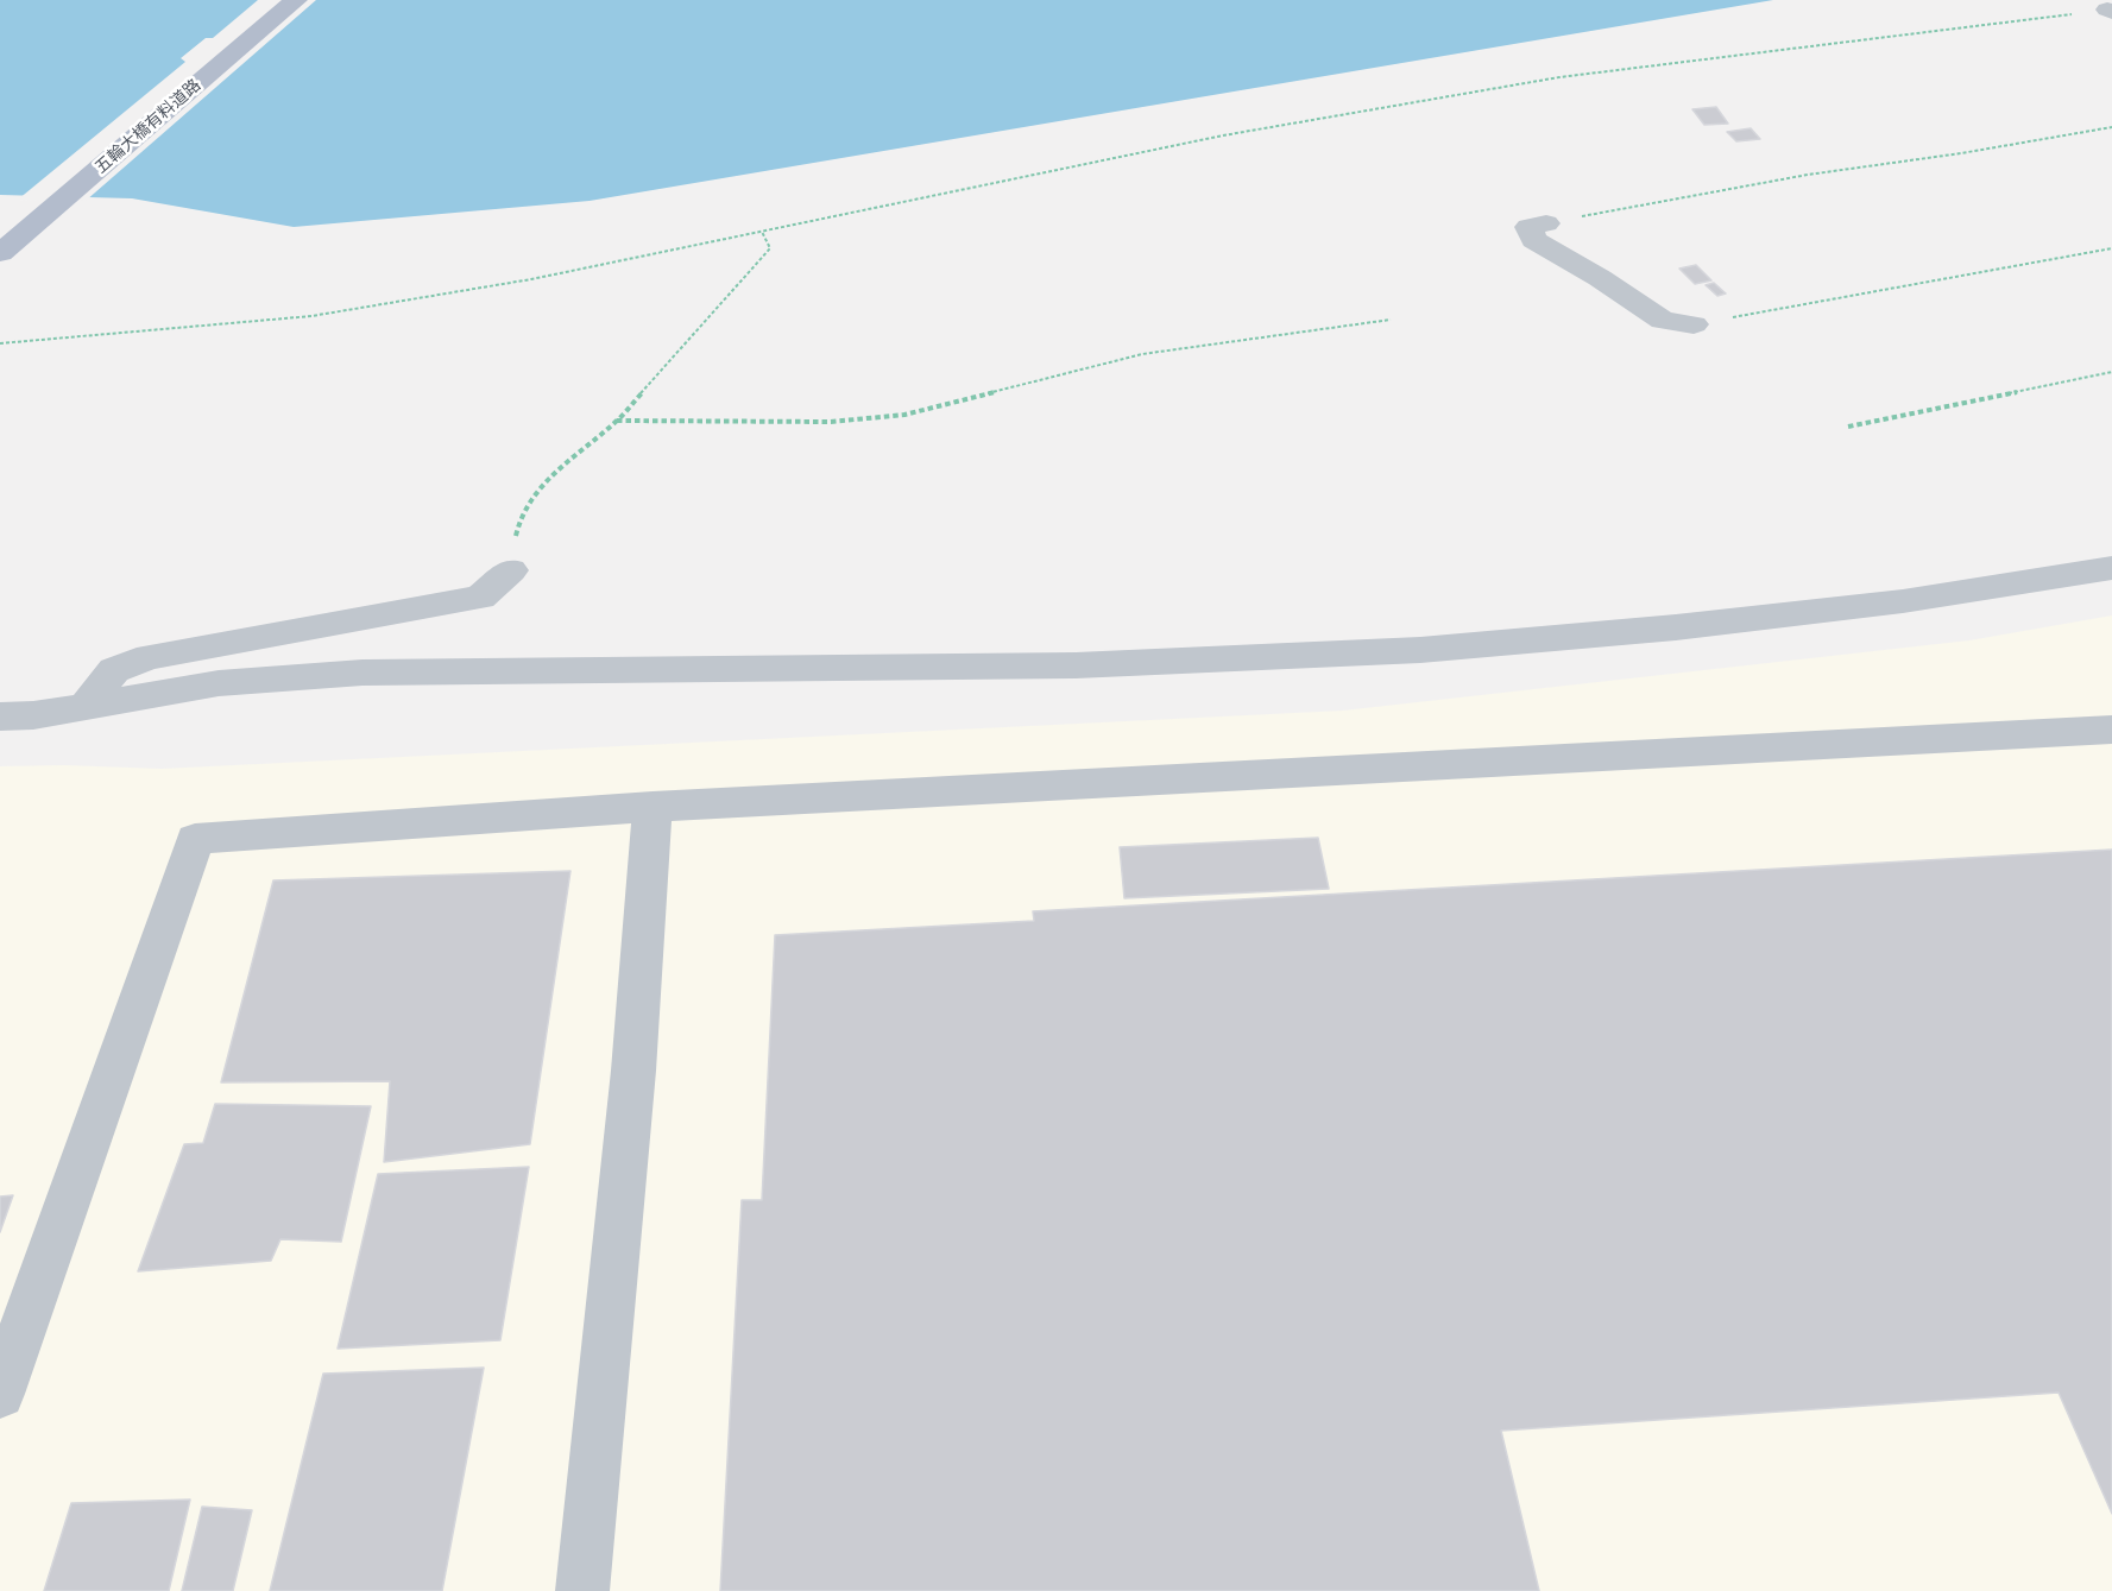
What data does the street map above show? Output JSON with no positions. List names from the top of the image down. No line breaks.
{"streets":{"main road":["五輪大橋有料道路"]}}
